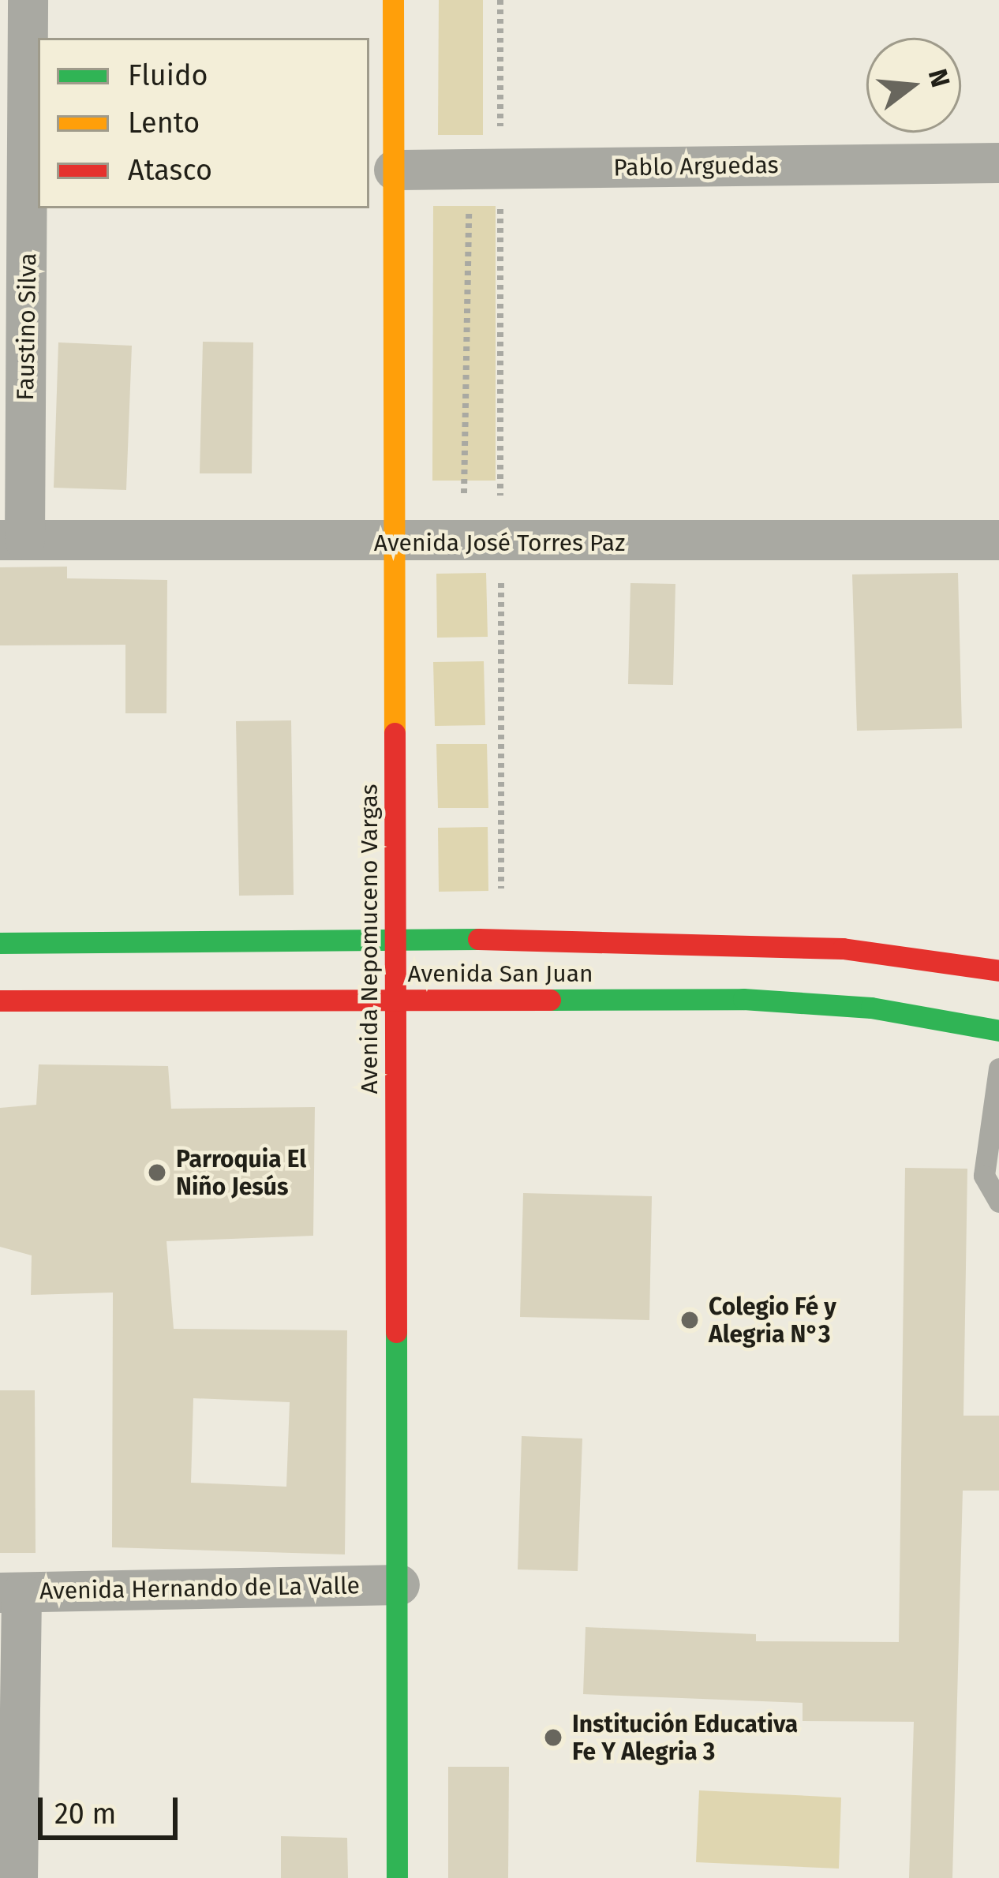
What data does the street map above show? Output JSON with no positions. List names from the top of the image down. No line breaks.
{"streets":{"main road":["Avenida Nepomuceno Vargas","Avenida San Juan"],"street":["Pablo Arguedas","Faustino Silva","Avenida José Torres Paz","Avenida Hernando de La Valle"]},"crossings":[["Pablo Arguedas","Avenida Nepomuceno Vargas"],["Faustino Silva","Avenida José Torres Paz"],["Avenida José Torres Paz","Avenida Nepomuceno Vargas"],["Avenida Nepomuceno Vargas","Avenida San Juan"],["Avenida Nepomuceno Vargas","Avenida Hernando de La Valle"]],"places":["Parroquia El Niño Jesús","Colegio Fé y Alegria N°3","Institución Educativa Fe Y Alegria 3"],"legend":["Fluido","Lento","Atasco"],"scale_bar":"20 m","north":"right"}
